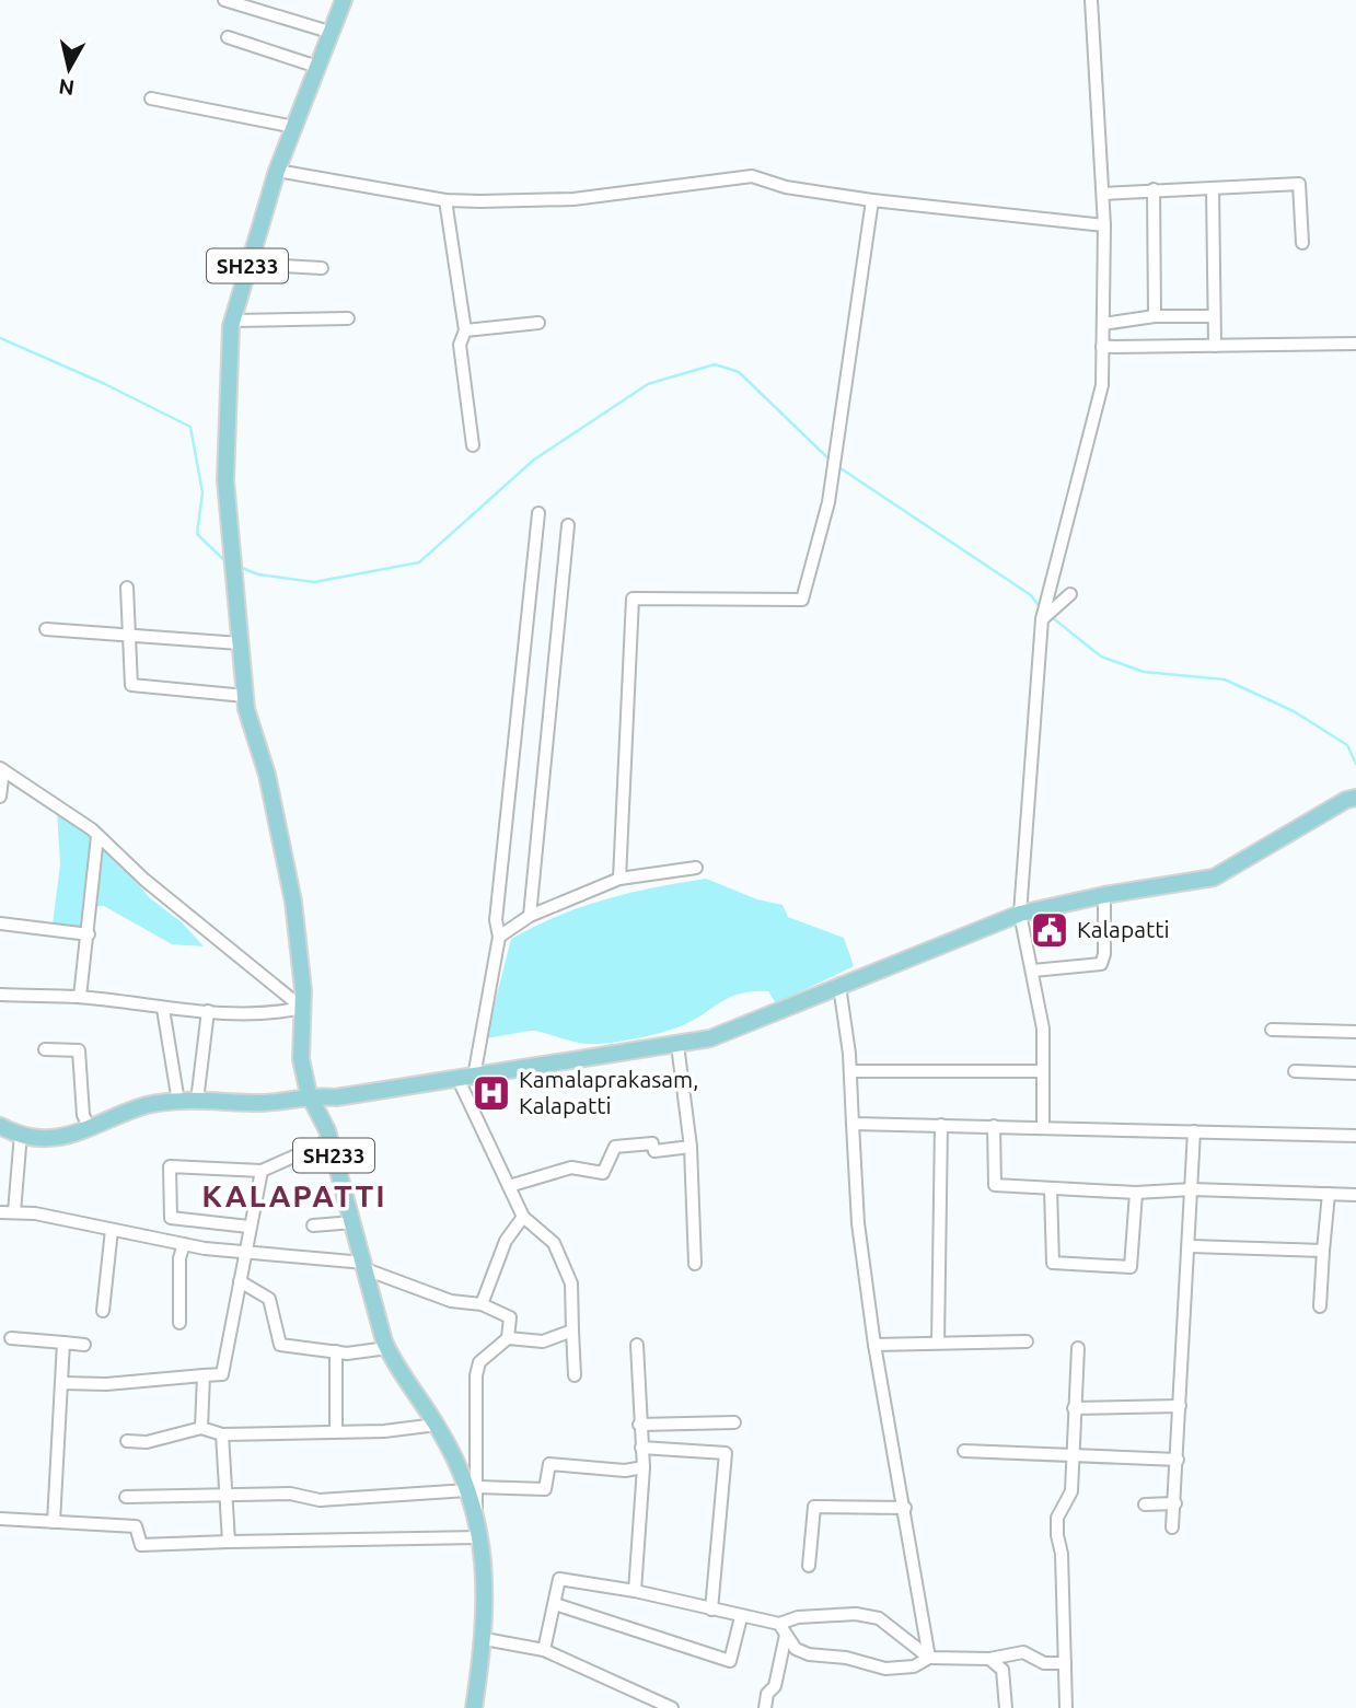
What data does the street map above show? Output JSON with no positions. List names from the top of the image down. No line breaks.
{"streets":{"main road":["SH233"]},"districts":["KALAPATTI"],"places":{"public building":["Kalapatti"],"hospital":["Kamalaprakasam, Kalapatti"]},"north":"bottom"}
